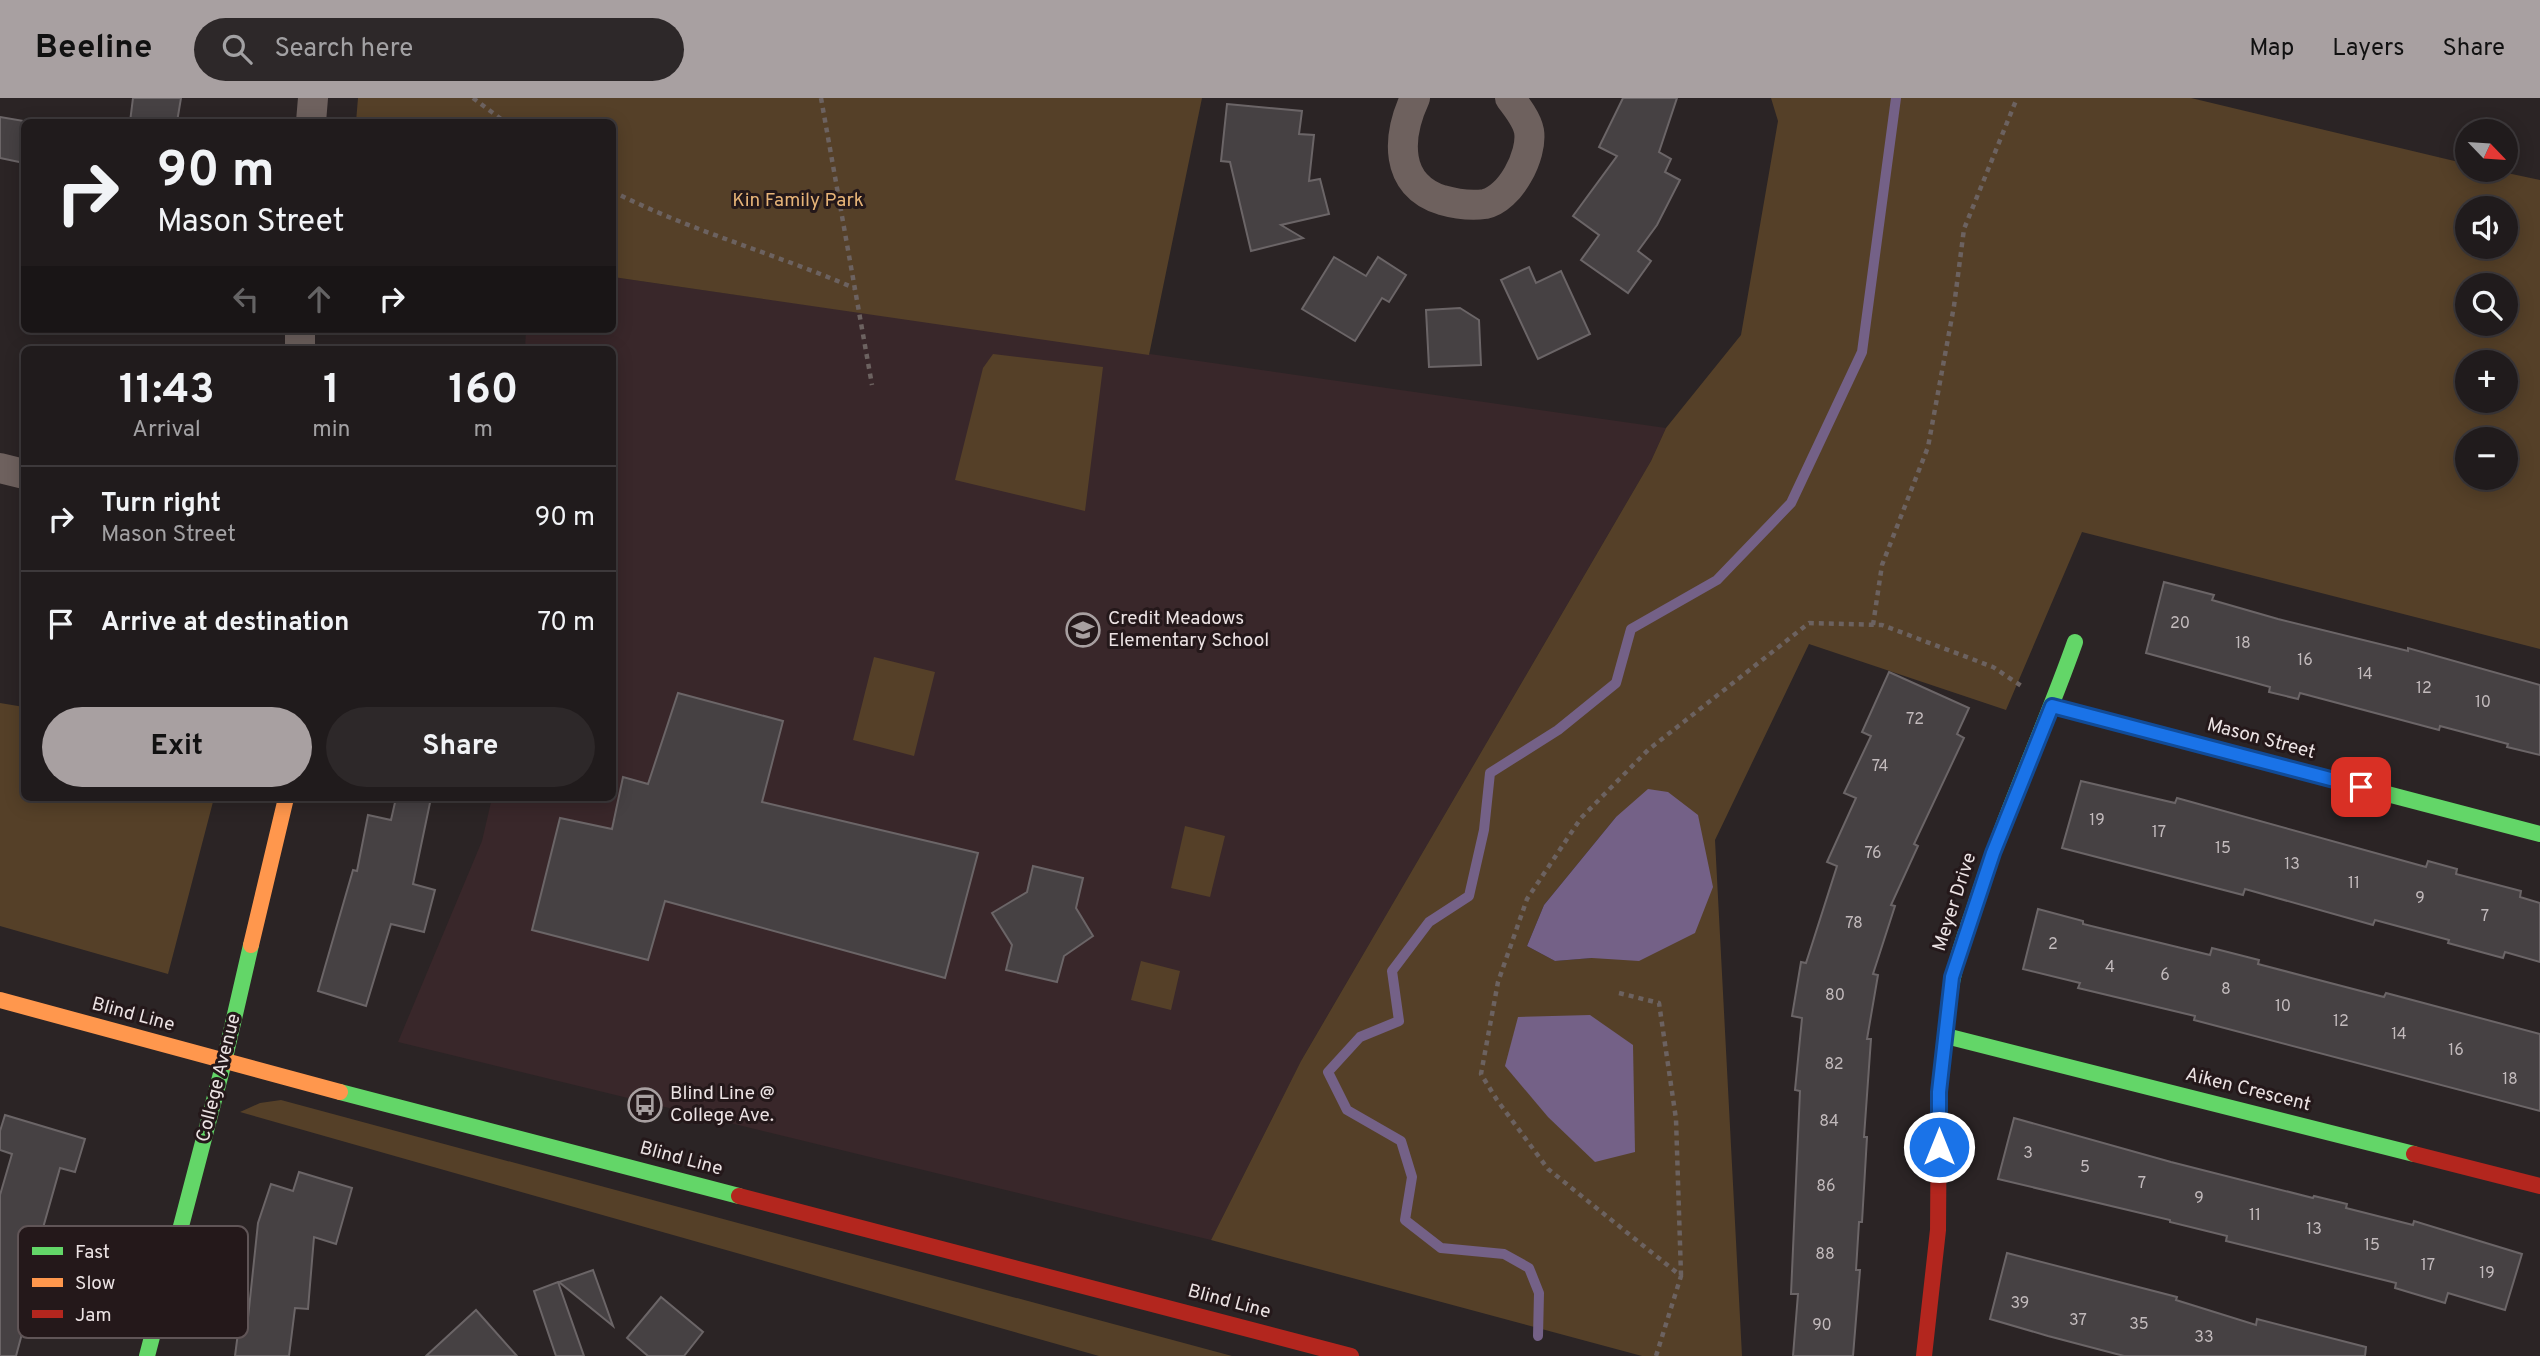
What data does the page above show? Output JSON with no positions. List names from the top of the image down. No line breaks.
{"streets":{"street":["Mason Street","Meyer Drive","Blind Line","College Avenue","Aiken Crescent"]},"crossings":[["Mason Street","Meyer Drive"],["Meyer Drive","Aiken Crescent"],["Blind Line","College Avenue"]],"parks":["Kin Family Park"],"places":{"school or university":["Credit Meadows Elementary School"],"bus stop":["Blind Line @ College Ave."]},"house_numbers":["20","18","16","14","12","10","72","74","19","17","15","76","13","11","9","7","78","2","4","6","8","80","10","12","14","16","82","18","84","3","5","7","86","9","11","13","15","88","17","19","39","37","35","90","33"],"legend":["Fast","Slow","Jam"],"north":"bottom right","page":{"header":"Beeline","search":"Search here","nav":["Map","Layers","Share"],"map_buttons":["+","−"],"turn":["90 m","Mason Street"],"eta":["11:43","Arrival","1","min","160","m"],"list":[{"name":"Turn right","note":"Mason Street","value":"90 m"},{"name":"Arrive at destination","value":"70 m"}],"buttons":["Exit","Share"]}}
